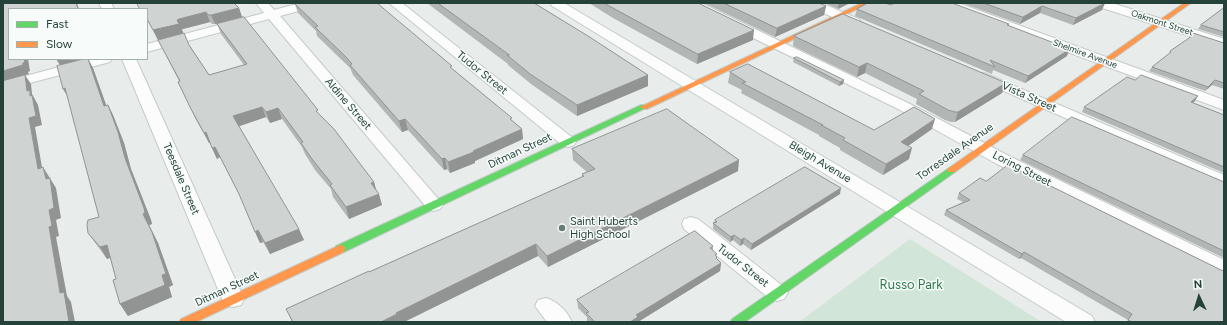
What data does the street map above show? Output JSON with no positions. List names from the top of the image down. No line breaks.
{"streets":{"street":["Oakmont Street","Shelmire Avenue","Tudor Street","Vista Street","Aldine Street","Ditman Street","Torresdale Avenue","Bleigh Avenue","Loring Street","Teesdale Street"]},"crossings":[["Oakmont Street","Torresdale Avenue"],["Shelmire Avenue","Torresdale Avenue"],["Tudor Street","Ditman Street"],["Tudor Street","Torresdale Avenue"],["Vista Street","Torresdale Avenue"],["Aldine Street","Ditman Street"],["Ditman Street","Bleigh Avenue"],["Ditman Street","Loring Street"],["Ditman Street","Teesdale Street"],["Torresdale Avenue","Bleigh Avenue"],["Torresdale Avenue","Loring Street"]],"parks":["Russo Park"],"places":["Saint Huberts High School"],"legend":["Fast","Slow"],"north":"top"}
